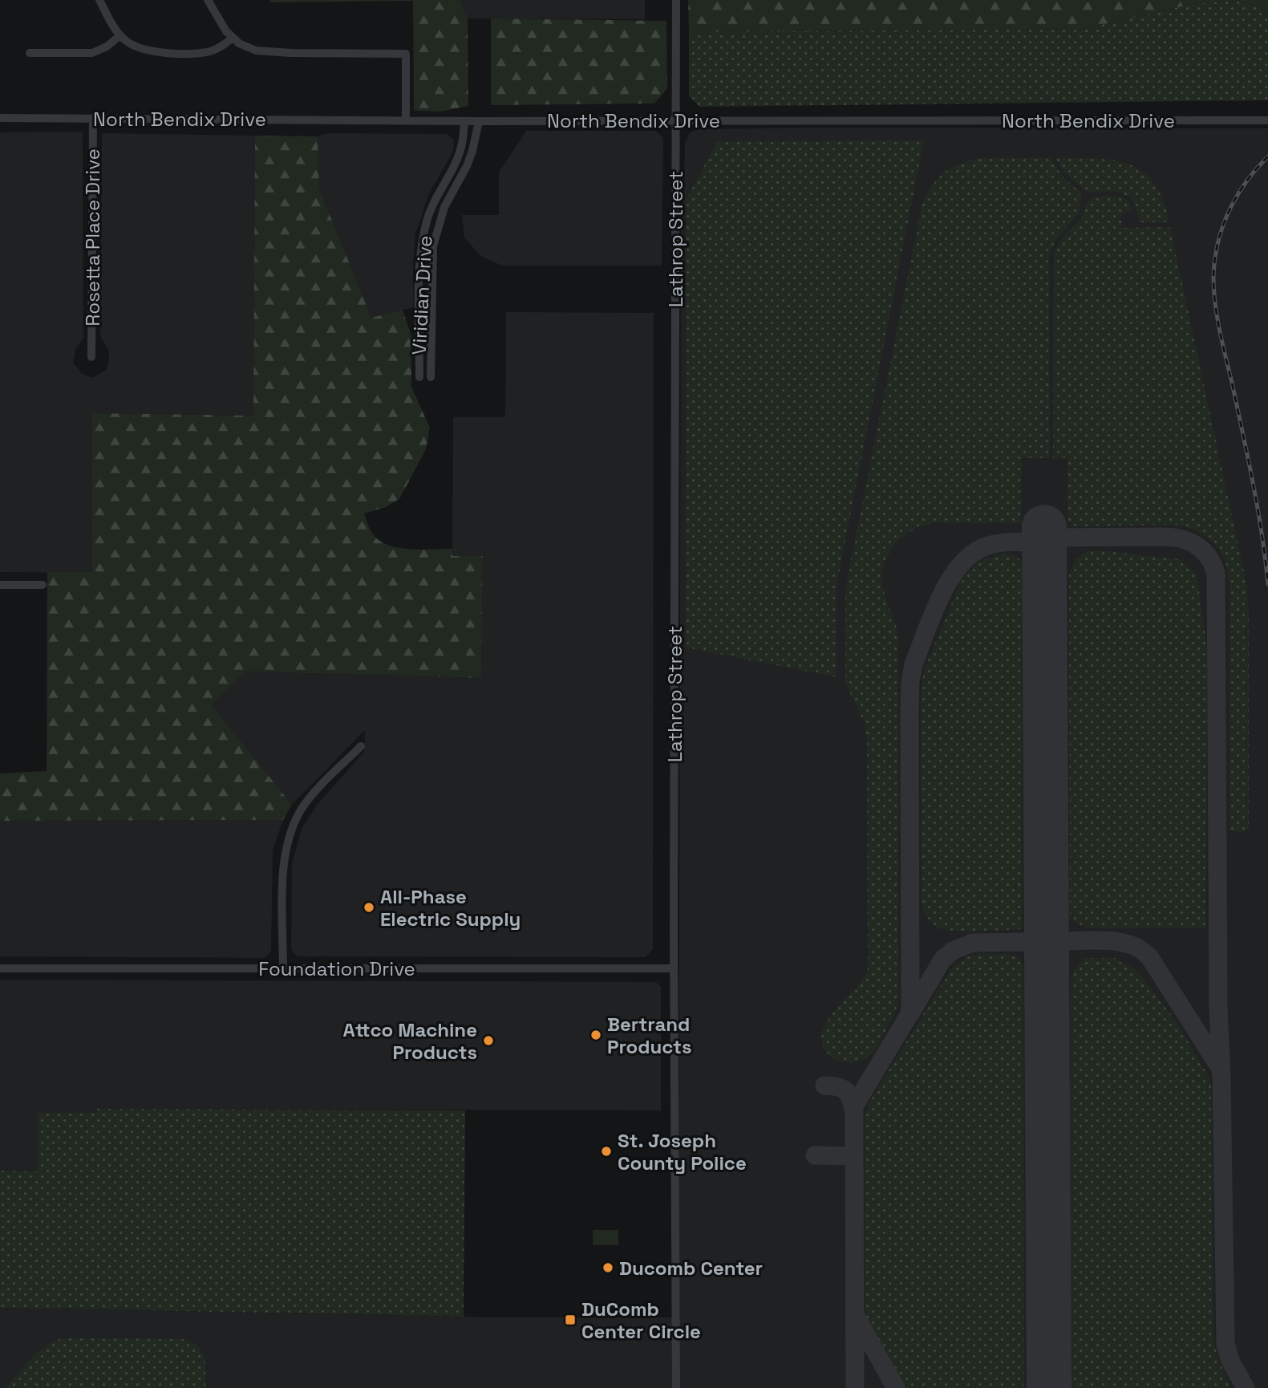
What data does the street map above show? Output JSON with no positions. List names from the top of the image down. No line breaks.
{"streets":{"street":["North Bendix Drive","Rosetta Place Drive","Lathrop Street","Viridian Drive","Foundation Drive"]},"crossings":[["North Bendix Drive","Rosetta Place Drive"],["North Bendix Drive","Lathrop Street"],["North Bendix Drive","Viridian Drive"],["Lathrop Street","Foundation Drive"]],"places":{"other":["All-Phase Electric Supply","Bertrand Products","Attco Machine Products","St. Joseph County Police","Ducomb Center"],"transit":["DuComb Center Circle"]}}
